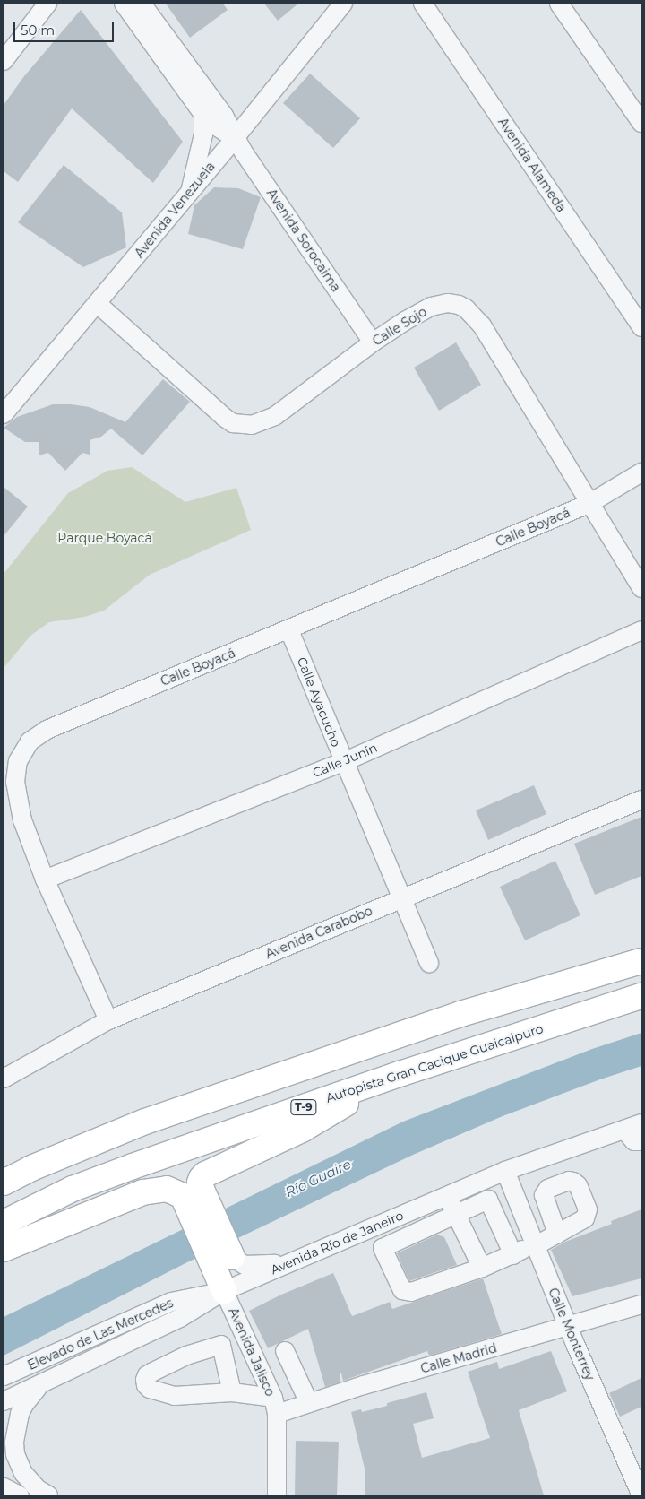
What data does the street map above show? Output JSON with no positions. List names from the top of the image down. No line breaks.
{"streets":{"highway":["Autopista Gran Cacique Guaicaipuro","T-9"],"street":["Avenida Alameda","Avenida Venezuela","Avenida Sorocaima","Calle Sojo","Calle Boyacá","Calle Ayacucho","Calle Junín","Avenida Carabobo","Avenida Río de Janeiro","Elevado de Las Mercedes","Calle Monterrey","Avenida Jalisco","Calle Madrid"]},"crossings":[["Avenida Venezuela","Avenida Sorocaima"],["Avenida Venezuela","Calle Sojo"],["Avenida Sorocaima","Calle Sojo"],["Calle Sojo","Calle Boyacá"],["Calle Boyacá","Calle Ayacucho"],["Calle Boyacá","Calle Junín"],["Calle Boyacá","Avenida Carabobo"],["Calle Ayacucho","Calle Junín"],["Calle Ayacucho","Avenida Carabobo"],["Autopista Gran Cacique Guaicaipuro","T-9"],["Avenida Río de Janeiro","Elevado de Las Mercedes"],["Avenida Río de Janeiro","Calle Monterrey"],["Avenida Río de Janeiro","Avenida Jalisco"],["Elevado de Las Mercedes","Avenida Jalisco"],["Calle Monterrey","Calle Madrid"],["Avenida Jalisco","Calle Madrid"]],"water":["Río Guaire"],"parks":["Parque Boyacá"],"scale_bar":"50 m"}
